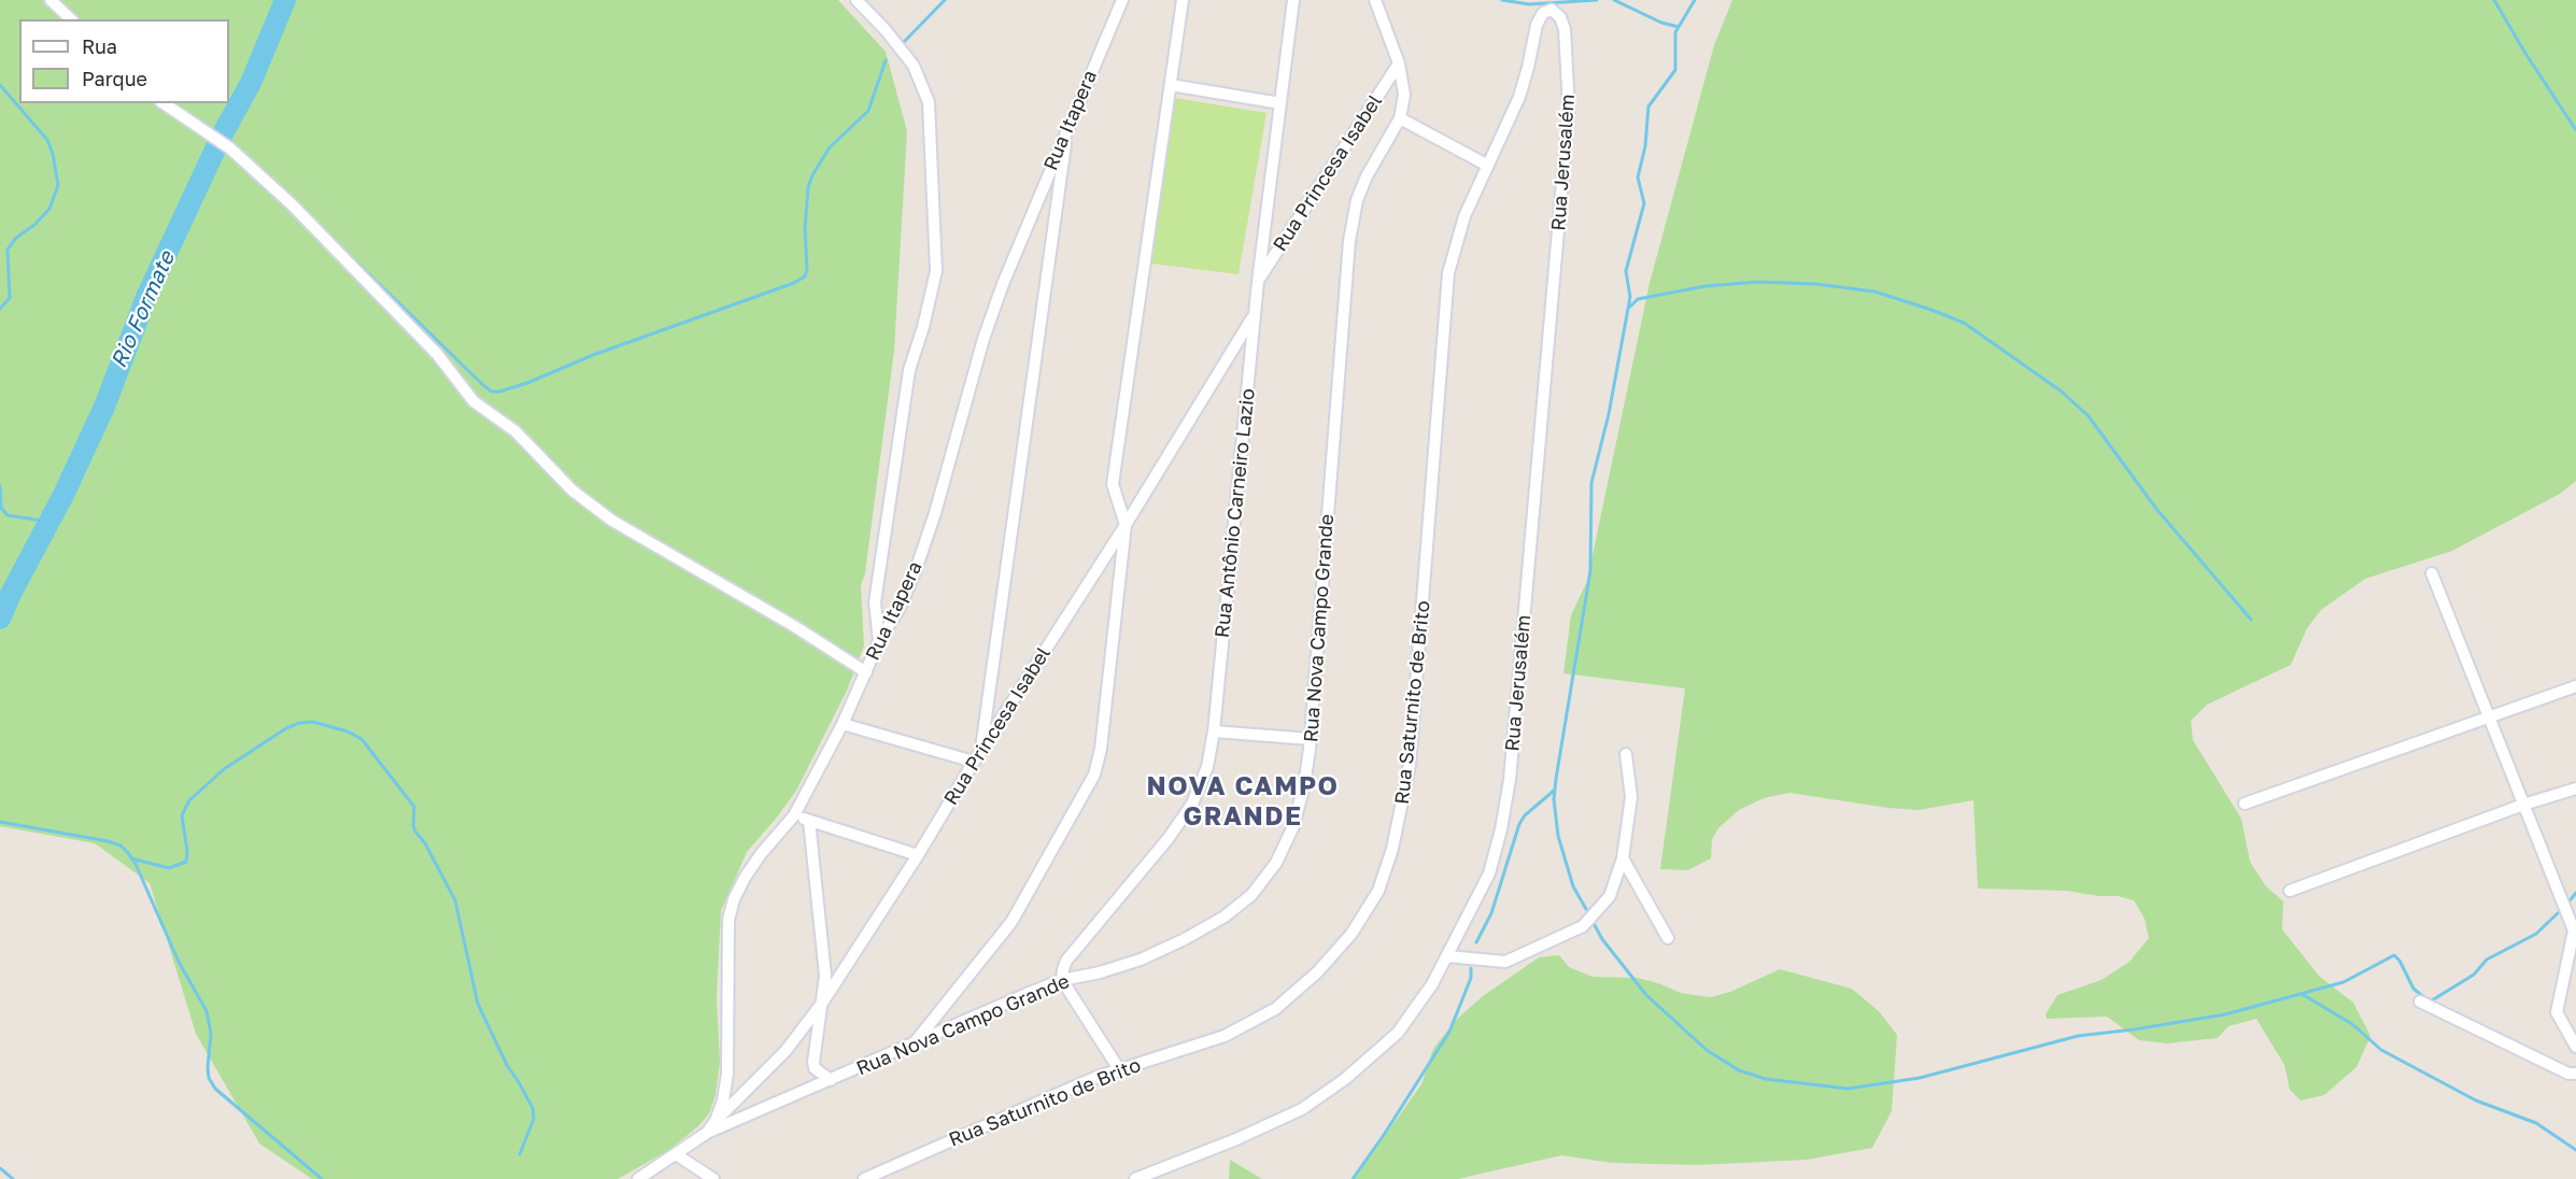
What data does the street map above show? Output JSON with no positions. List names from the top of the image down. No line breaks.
{"streets":{"street":["Rua Itapera","Rua Jerusalém","Rua Princesa Isabel","Rua Antônio Carneiro Lazio","Rua Nova Campo Grande","Rua Saturnito de Brito"]},"crossings":[["Rua Itapera","Rua Princesa Isabel"],["Rua Itapera","Rua Nova Campo Grande"],["Rua Jerusalém","Rua Saturnito de Brito"],["Rua Princesa Isabel","Rua Antônio Carneiro Lazio"],["Rua Princesa Isabel","Rua Nova Campo Grande"],["Rua Antônio Carneiro Lazio","Rua Nova Campo Grande"]],"districts":["NOVA CAMPO GRANDE"],"water":["Rio Formate"],"legend":["Rua","Parque"]}
